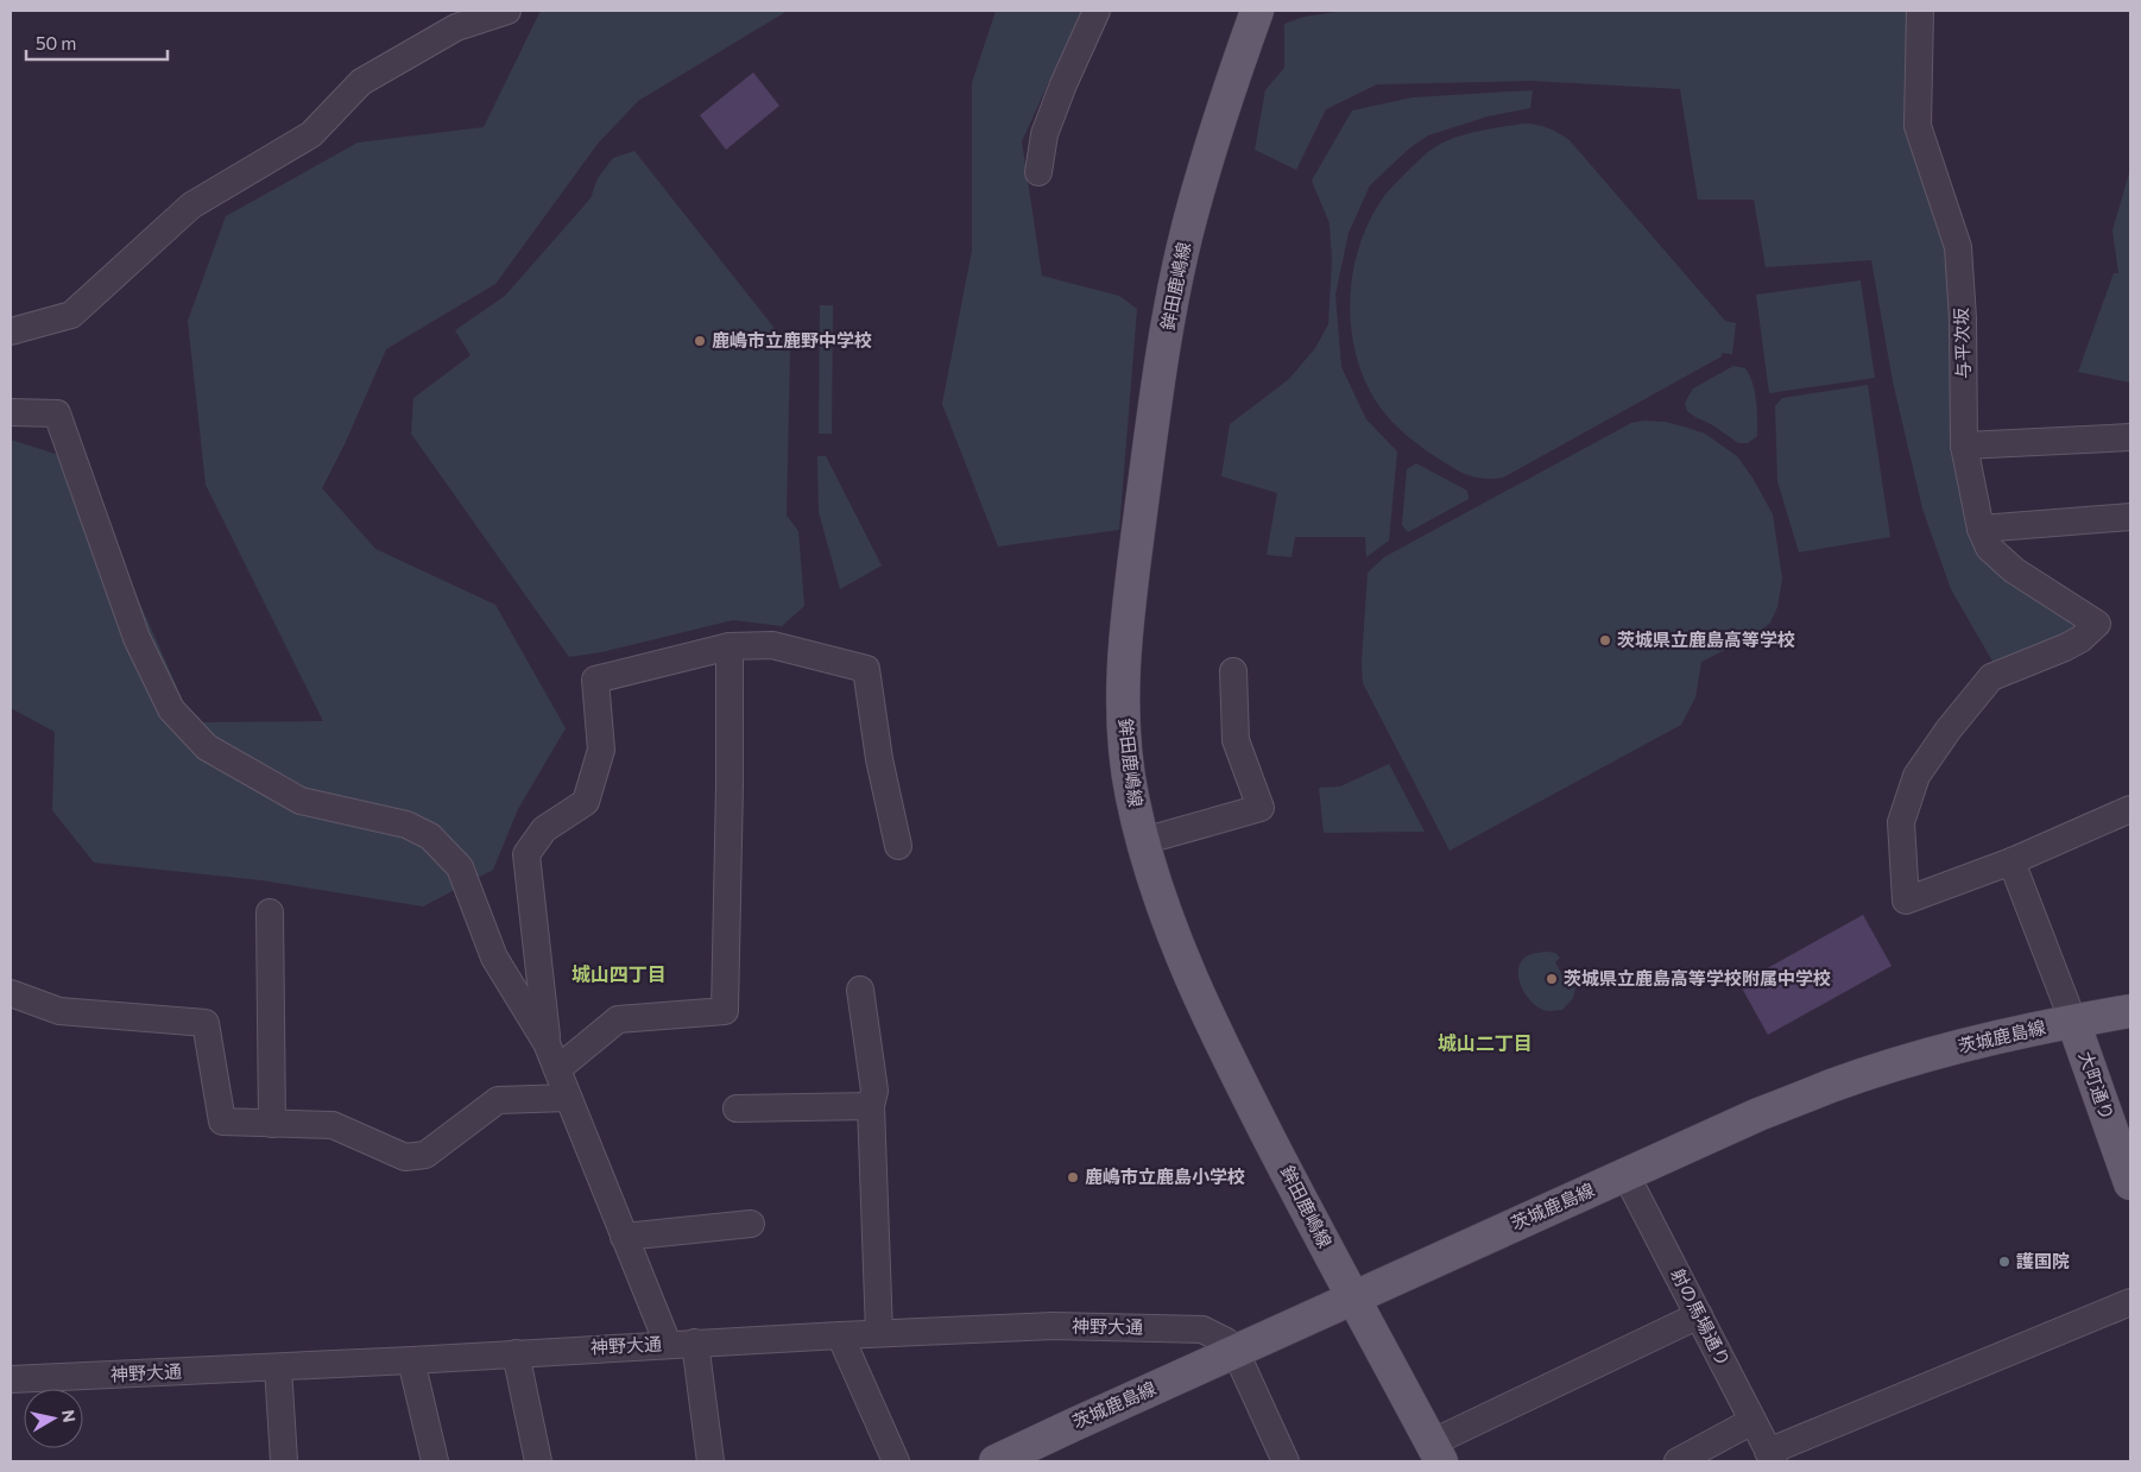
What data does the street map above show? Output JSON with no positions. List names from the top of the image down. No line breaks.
{"streets":{"main road":["鉾田鹿嶋線","茨城鹿島線","大町通り"],"street":["与平次坂","射の馬場通り","神野大通"]},"crossings":[["鉾田鹿嶋線","茨城鹿島線"],["茨城鹿島線","大町通り"],["茨城鹿島線","射の馬場通り"],["茨城鹿島線","神野大通"]],"districts":["城山四丁目","城山二丁目"],"places":["鹿嶋市立鹿野中学校","茨城県立鹿島高等学校","茨城県立鹿島高等学校附属中学校","鹿嶋市立鹿島小学校","護国院"],"scale_bar":"50 m","north":"right"}
